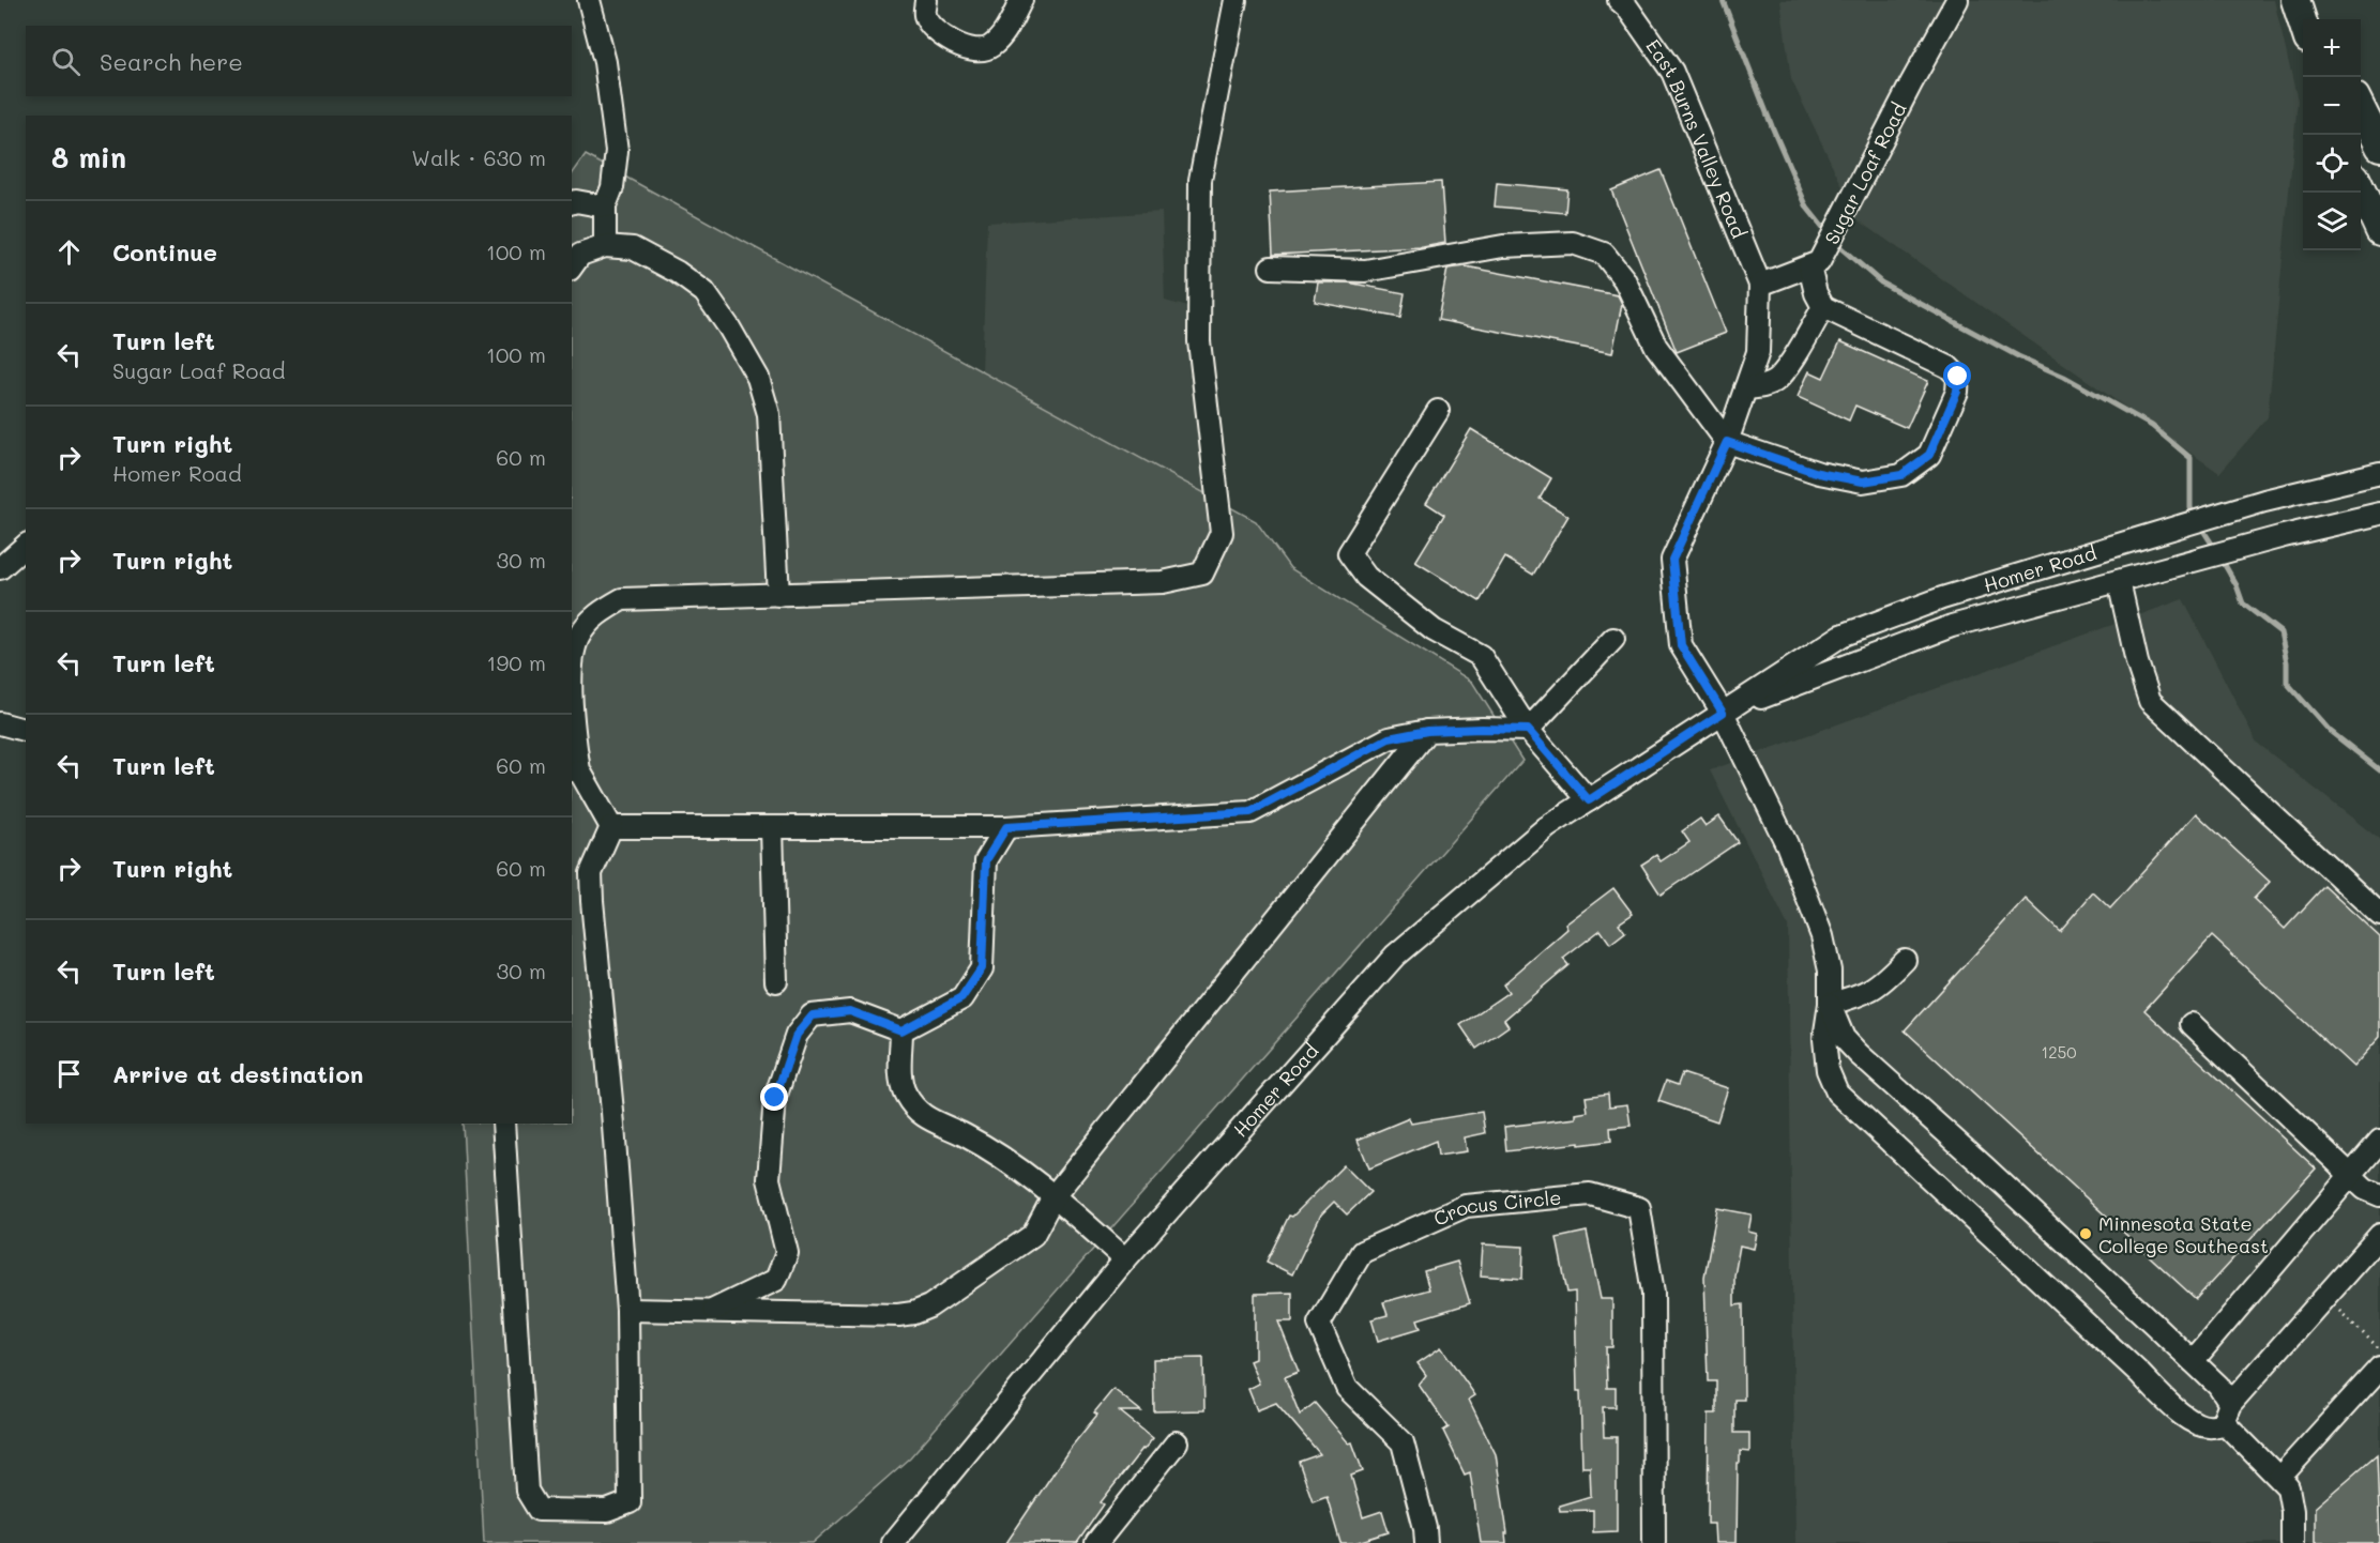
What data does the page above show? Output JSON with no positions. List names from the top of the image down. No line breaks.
{"streets":{"street":["East Burns Valley Road","Sugar Loaf Road","Homer Road","Crocus Circle"]},"places":["Minnesota State College Southeast"],"house_numbers":["1250"],"page":{"map_buttons":["+","−"],"search":"Search here","heading":["8 min","Walk · 630 m"],"list":[["Continue","100 m"],["Turn left","Sugar Loaf Road","100 m"],["Turn right","Homer Road","60 m"],["Turn right","30 m"],["Turn left","190 m"],["Turn left","60 m"],["Turn right","60 m"],["Turn left","30 m"],"Arrive at destination"]}}
